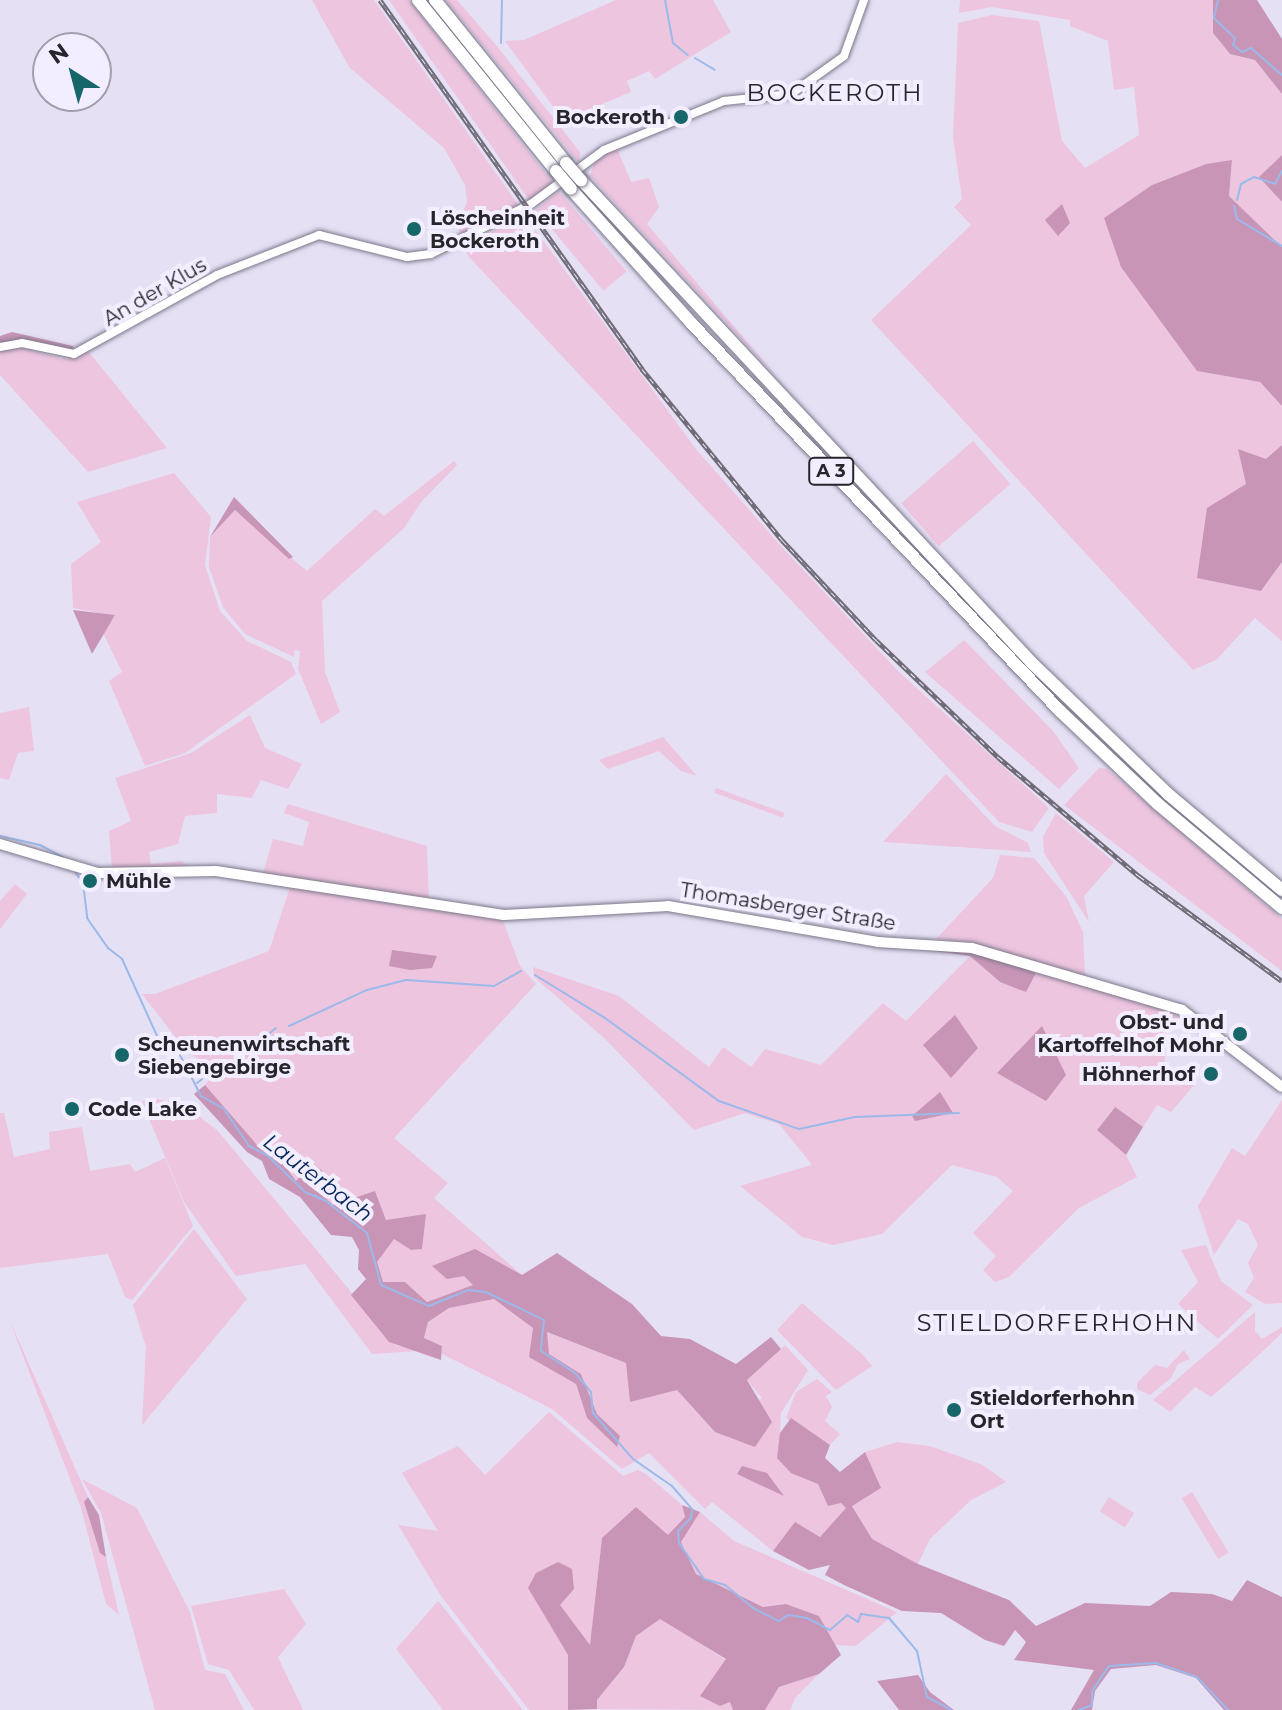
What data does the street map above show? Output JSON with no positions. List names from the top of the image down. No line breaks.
{"streets":{"highway":["A 3"],"main road":["Thomasberger Straße"],"street":["An der Klus"]},"districts":["BOCKEROTH","STIELDORFERHOHN"],"water":["Lauterbach"],"places":["Bockeroth","Löscheinheit Bockeroth","Mühle","Obst- und Kartoffelhof Mohr","Scheunenwirtschaft Siebengebirge","Höhnerhof","Code Lake","Stieldorferhohn Ort"],"north":"top left"}
